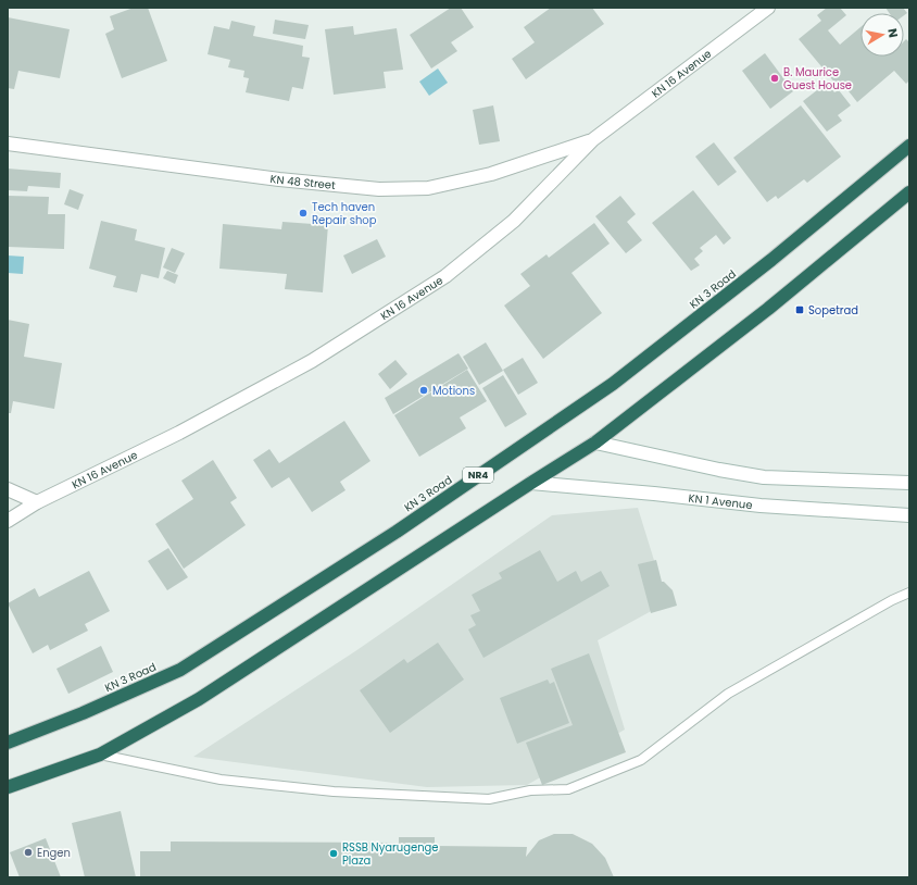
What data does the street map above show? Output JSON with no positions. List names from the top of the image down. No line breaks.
{"streets":{"highway":["KN 3 Road","NR4"],"street":["KN 16 Avenue","KN 48 Street","KN 1 Avenue"]},"crossings":[["KN 16 Avenue","KN 48 Street"]],"places":{"other":["B. Maurice Guest House","Tech haven Repair shop","Motions","Engen","RSSB Nyarugenge Plaza"],"transit":["Sopetrad"]},"north":"right"}
